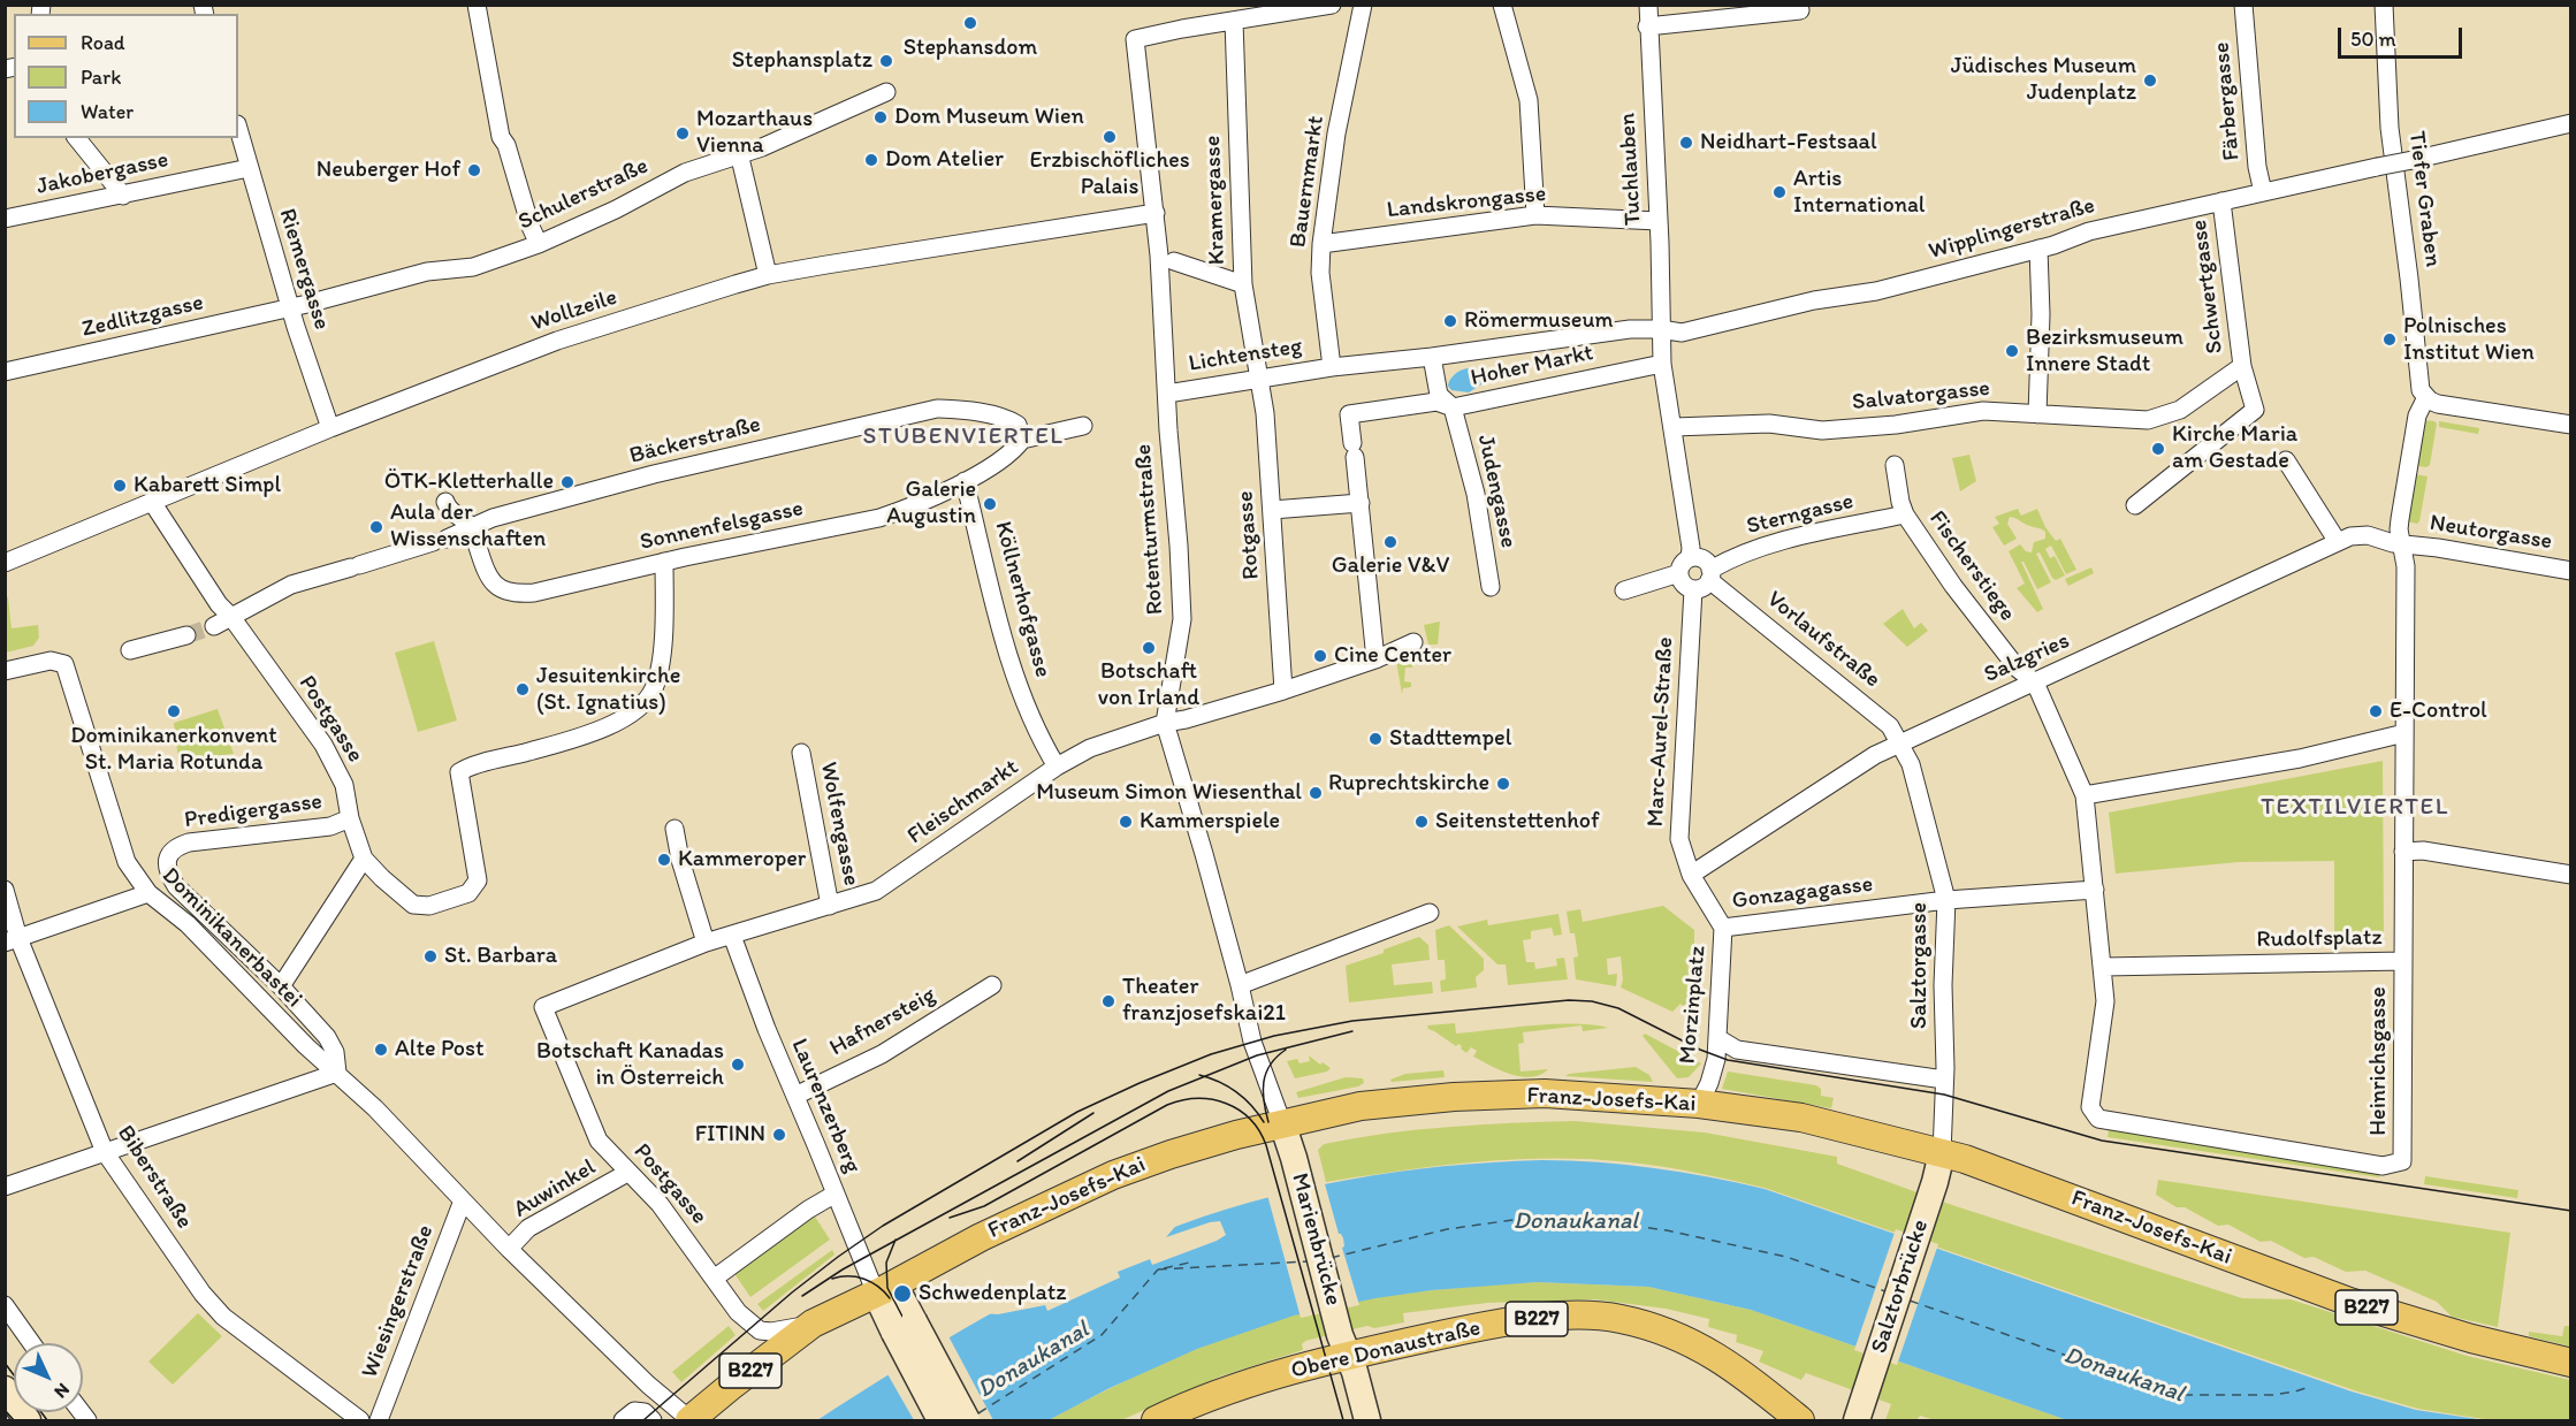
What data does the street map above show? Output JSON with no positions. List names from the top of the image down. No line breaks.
{"streets":{"main road":["Franz-Josefs-Kai","B227","Obere Donaustraße"],"street":["Färbergasse","Tuchlauben","Jakobergasse","Bauernmarkt","Schulerstraße","Tiefer Graben","Kramergasse","Landskrongasse","Wipplingerstraße","Riemergasse","Schwertgasse","Wollzeile","Zedlitzgasse","Lichtensteg","Hoher Markt","Salvatorgasse","Bäckerstraße","Judengasse","Sterngasse","Sonnenfelsgasse","Rotenturmstraße","Neutorgasse","Rotgasse","Fischerstiege","Köllnerhofgasse","Vorlaufstraße","Salzgries","Postgasse","Marc-Aurel-Straße","Fleischmarkt","Predigergasse","Wolfengasse","Gonzagagasse","Dominikanerbastei","Rudolfsplatz","Salztorgasse","Morzinplatz","Hafnersteig","Heinrichsgasse","Laurenzerberg","Biberstraße","Auwinkel","Marienbrücke","Salztorbrücke","Wiesingerstraße"]},"crossings":[["Färbergasse","Wipplingerstraße"],["Tuchlauben","Landskrongasse"],["Tuchlauben","Wipplingerstraße"],["Tuchlauben","Hoher Markt"],["Jakobergasse","Riemergasse"],["Bauernmarkt","Landskrongasse"],["Bauernmarkt","Lichtensteg"],["Bauernmarkt","Hoher Markt"],["Schulerstraße","Riemergasse"],["Schulerstraße","Zedlitzgasse"],["Kramergasse","Lichtensteg"],["Kramergasse","Rotenturmstraße"],["Kramergasse","Rotgasse"],["Wipplingerstraße","Schwertgasse"],["Wipplingerstraße","Hoher Markt"],["Riemergasse","Wollzeile"],["Riemergasse","Zedlitzgasse"],["Schwertgasse","Salvatorgasse"],["Wollzeile","Rotenturmstraße"],["Wollzeile","Postgasse"],["Lichtensteg","Hoher Markt"],["Lichtensteg","Rotenturmstraße"],["Lichtensteg","Rotgasse"],["Hoher Markt","Judengasse"],["Bäckerstraße","Sonnenfelsgasse"],["Bäckerstraße","Postgasse"],["Sterngasse","Fischerstiege"],["Sterngasse","Vorlaufstraße"],["Sterngasse","Marc-Aurel-Straße"],["Sonnenfelsgasse","Köllnerhofgasse"],["Sonnenfelsgasse","Postgasse"],["Rotenturmstraße","Fleischmarkt"],["Rotenturmstraße","Franz-Josefs-Kai"],["Rotenturmstraße","Marienbrücke"],["Neutorgasse","Salzgries"],["Rotgasse","Fleischmarkt"],["Fischerstiege","Salzgries"],["Köllnerhofgasse","Fleischmarkt"],["Vorlaufstraße","Salzgries"],["Vorlaufstraße","Marc-Aurel-Straße"],["Vorlaufstraße","Salztorgasse"],["Salzgries","Marc-Aurel-Straße"],["Salzgries","Salztorgasse"],["Salzgries","Morzinplatz"],["Postgasse","Fleischmarkt"],["Postgasse","Predigergasse"],["Postgasse","Franz-Josefs-Kai"],["Postgasse","Auwinkel"],["Marc-Aurel-Straße","Morzinplatz"],["Fleischmarkt","Wolfengasse"],["Fleischmarkt","Laurenzerberg"],["Predigergasse","Dominikanerbastei"],["Gonzagagasse","Salztorgasse"],["Gonzagagasse","Morzinplatz"],["Dominikanerbastei","Franz-Josefs-Kai"],["Dominikanerbastei","Auwinkel"],["Dominikanerbastei","Wiesingerstraße"],["Rudolfsplatz","Heinrichsgasse"],["Salztorgasse","Franz-Josefs-Kai"],["Salztorgasse","Salztorbrücke"],["Morzinplatz","Franz-Josefs-Kai"],["Hafnersteig","Laurenzerberg"],["Franz-Josefs-Kai","Laurenzerberg"],["Franz-Josefs-Kai","Marienbrücke"],["Franz-Josefs-Kai","Salztorbrücke"],["Marienbrücke","Obere Donaustraße"]],"districts":["STUBENVIERTEL","TEXTILVIERTEL"],"water":["Donaukanal"],"places":["Stephansdom","Stephansplatz","Jüdisches Museum Judenplatz","Dom Museum Wien","Mozarthaus Vienna","Erzbischöfliches Palais","Neidhart-Festsaal","Dom Atelier","Neuberger Hof","Artis International","Römermuseum","Polnisches Institut Wien","Bezirksmuseum Innere Stadt","Kirche Maria am Gestade","ÖTK-Kletterhalle","Kabarett Simpl","Galerie Augustin","Aula der Wissenschaften","Galerie V&V","Botschaft von Irland","Cine Center","Jesuitenkirche (St. Ignatius)","Dominikanerkonvent St. Maria Rotunda","E-Control","Stadttempel","Ruprechtskirche","Museum Simon Wiesenthal","Kammerspiele","Seitenstettenhof","Kammeroper","St. Barbara","Theater franzjosefskai21","Alte Post","Botschaft Kanadas in Österreich","FITINN","Schwedenplatz"],"legend":["Road","Park","Water"],"scale_bar":"50 m","north":"bottom right"}
